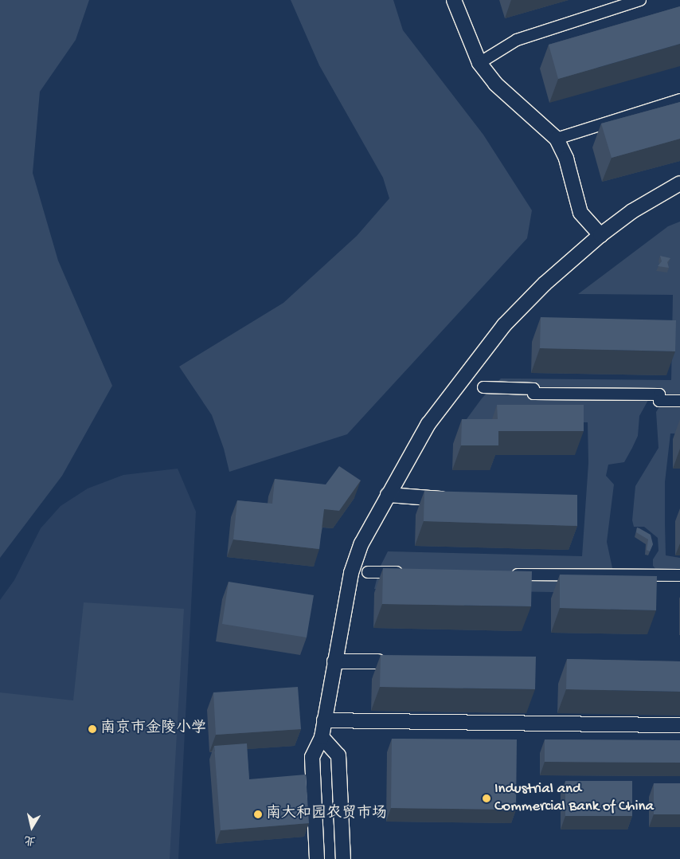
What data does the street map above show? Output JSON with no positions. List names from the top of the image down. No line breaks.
{"places":["南京市金陵小学","Industrial and Commercial Bank of China","南大和园农贸市场"],"north":"bottom"}
